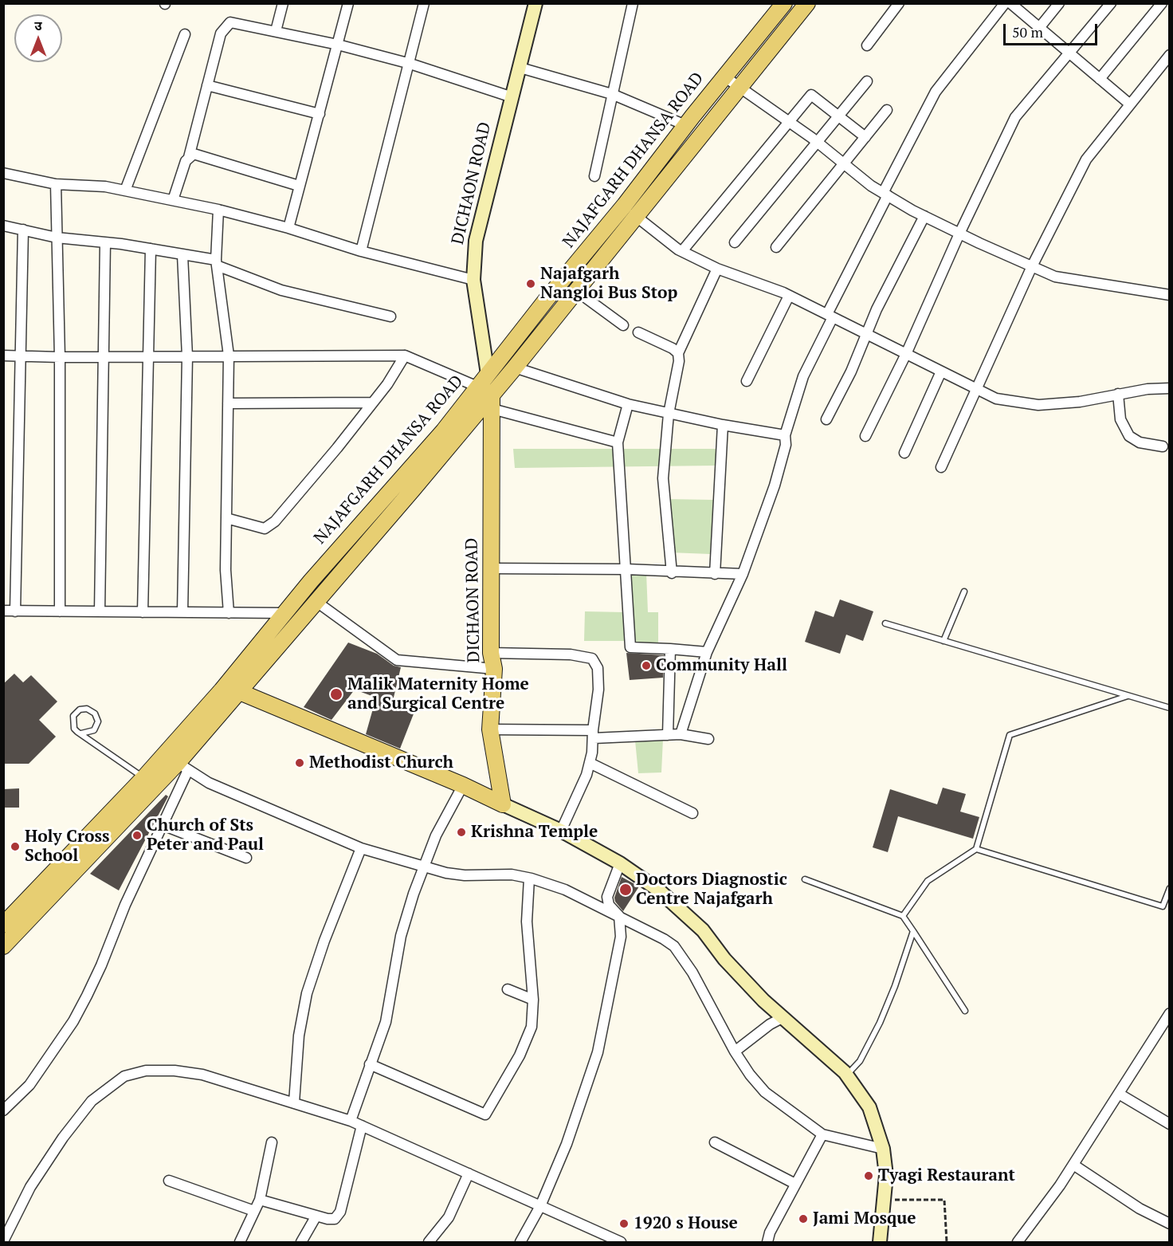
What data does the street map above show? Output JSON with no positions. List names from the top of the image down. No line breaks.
{"streets":{"main road":["NAJAFGARH DHANSA ROAD","DICHAON ROAD"]},"crossings":[["NAJAFGARH DHANSA ROAD","DICHAON ROAD"]],"places":["Najafgarh Nangloi Bus Stop","Community Hall","Malik Maternity Home and Surgical Centre","Methodist Church","Krishna Temple","Church of Sts Peter and Paul","Holy Cross School","Doctors Diagnostic Centre Najafgarh","Tyagi Restaurant","Jami Mosque","1920 s House"],"scale_bar":"50 m","north":"top"}
